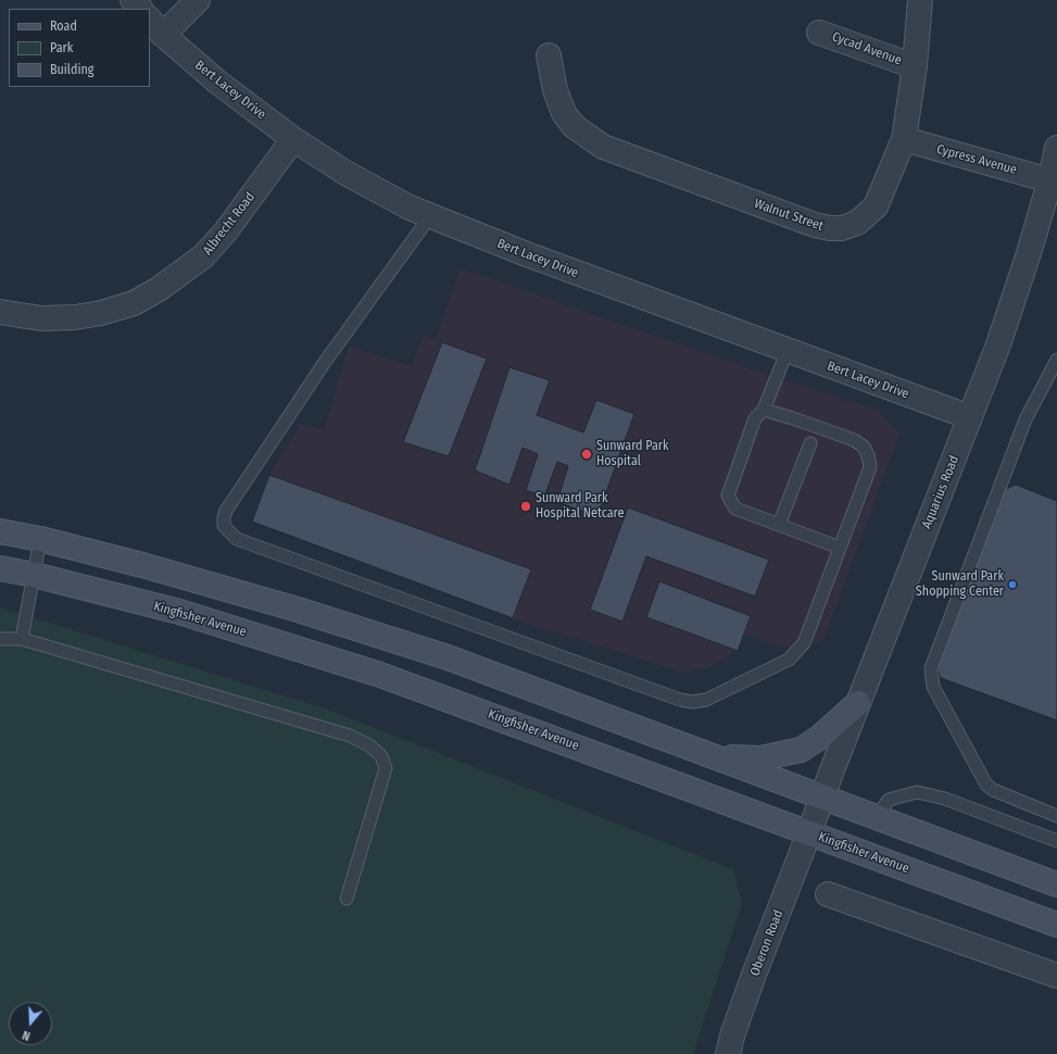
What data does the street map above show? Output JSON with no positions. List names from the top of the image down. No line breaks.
{"streets":{"street":["Cycad Avenue","Bert Lacey Drive","Cypress Avenue","Walnut Street","Albrecht Road","Aquarius Road","Kingfisher Avenue","Oberon Road"]},"crossings":[["Cycad Avenue","Walnut Street"],["Bert Lacey Drive","Albrecht Road"],["Bert Lacey Drive","Aquarius Road"],["Cypress Avenue","Walnut Street"],["Cypress Avenue","Aquarius Road"],["Aquarius Road","Kingfisher Avenue"],["Aquarius Road","Oberon Road"],["Kingfisher Avenue","Oberon Road"]],"places":["Sunward Park Hospital","Sunward Park Hospital Netcare","Sunward Park Shopping Center"],"legend":["Road","Park","Building"],"north":"bottom"}
